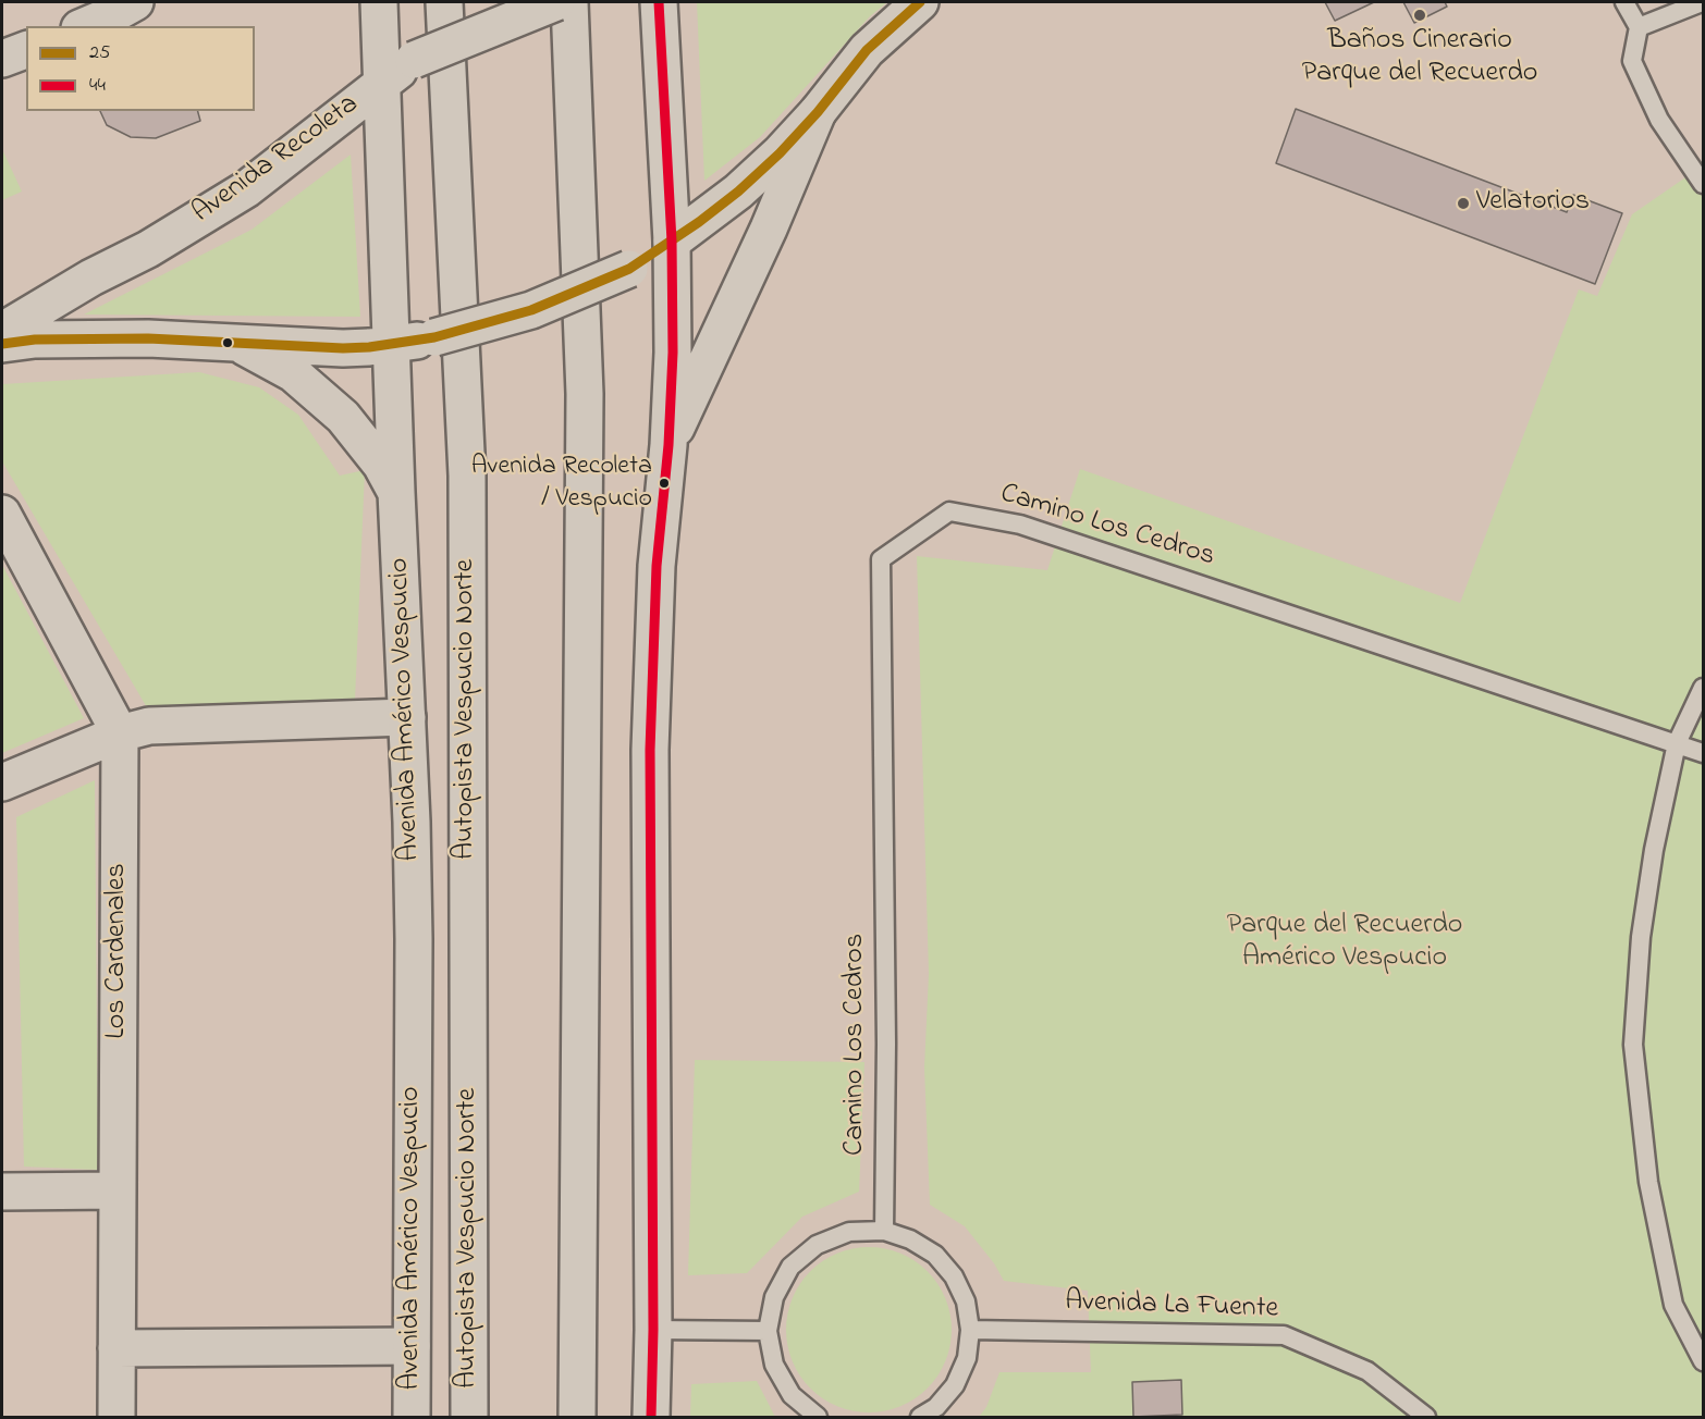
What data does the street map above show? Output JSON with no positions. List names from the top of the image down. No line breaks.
{"streets":{"main road":["Avenida Recoleta","Avenida Américo Vespucio","Autopista Vespucio Norte","Los Cardenales"],"lane":["Camino Los Cedros","Avenida La Fuente"]},"crossings":[["Avenida Recoleta","Avenida Américo Vespucio"]],"parks":["Parque del Recuerdo Américo Vespucio"],"places":["Baños Cinerario Parque del Recuerdo","Velatorios","Avenida Recoleta / Vespucio"],"lines":["transit line 25","transit line 44"],"legend":["25","44"]}
